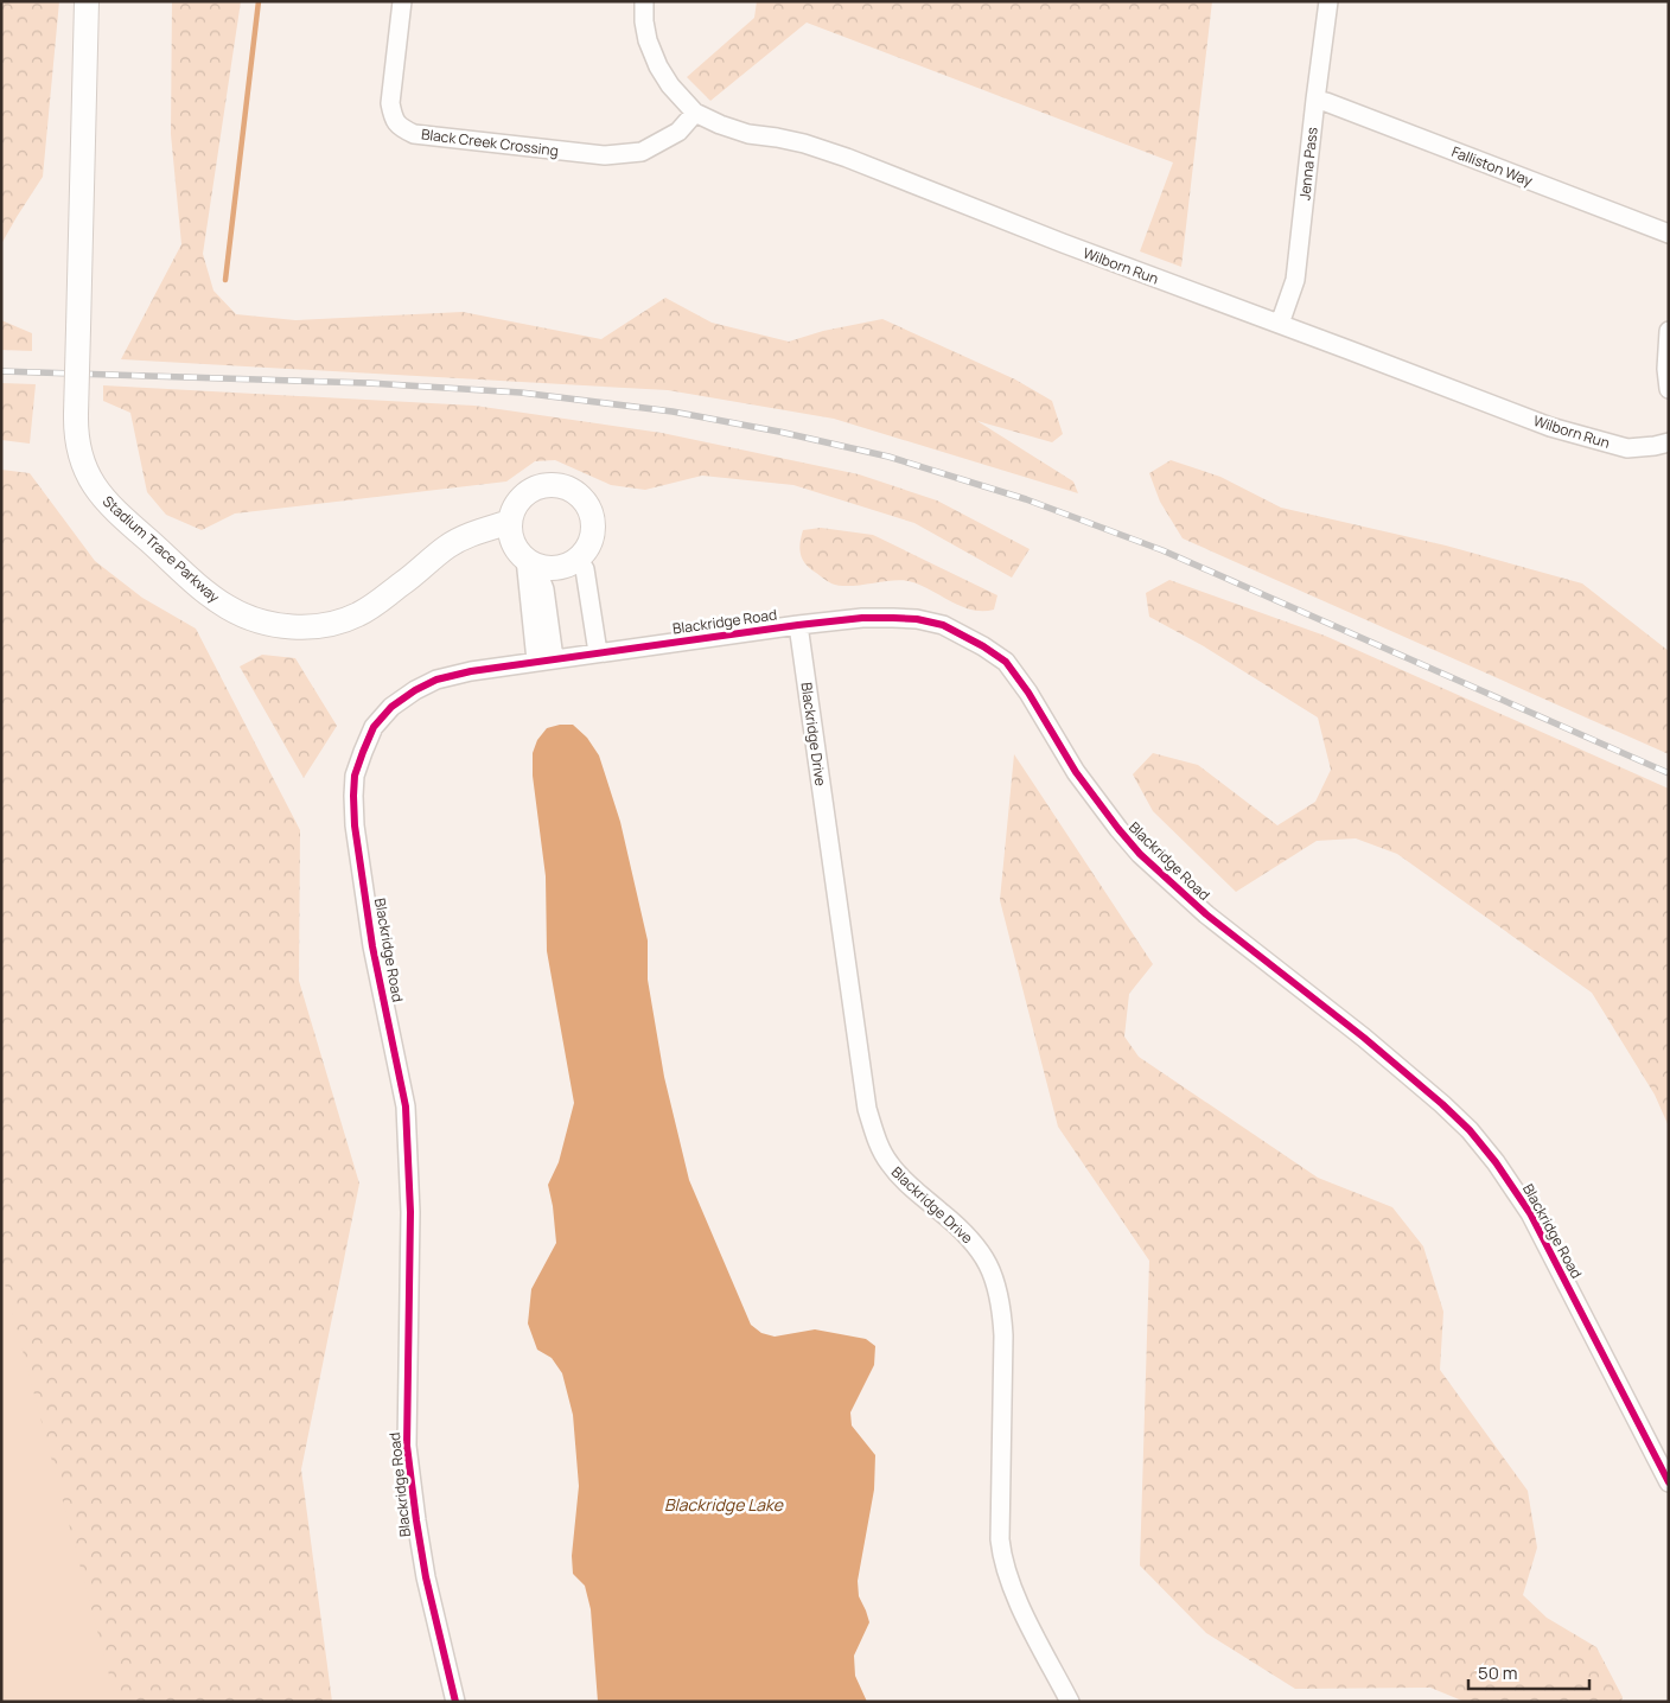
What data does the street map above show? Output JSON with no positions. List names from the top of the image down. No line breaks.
{"streets":{"street":["Black Creek Crossing","Jenna Pass","Falliston Way","Wilborn Run","Stadium Trace Parkway","Blackridge Road","Blackridge Drive"]},"crossings":[["Black Creek Crossing","Wilborn Run"],["Jenna Pass","Falliston Way"],["Jenna Pass","Wilborn Run"],["Blackridge Road","Blackridge Drive"]],"water":["Blackridge Lake"],"scale_bar":"50 m"}
